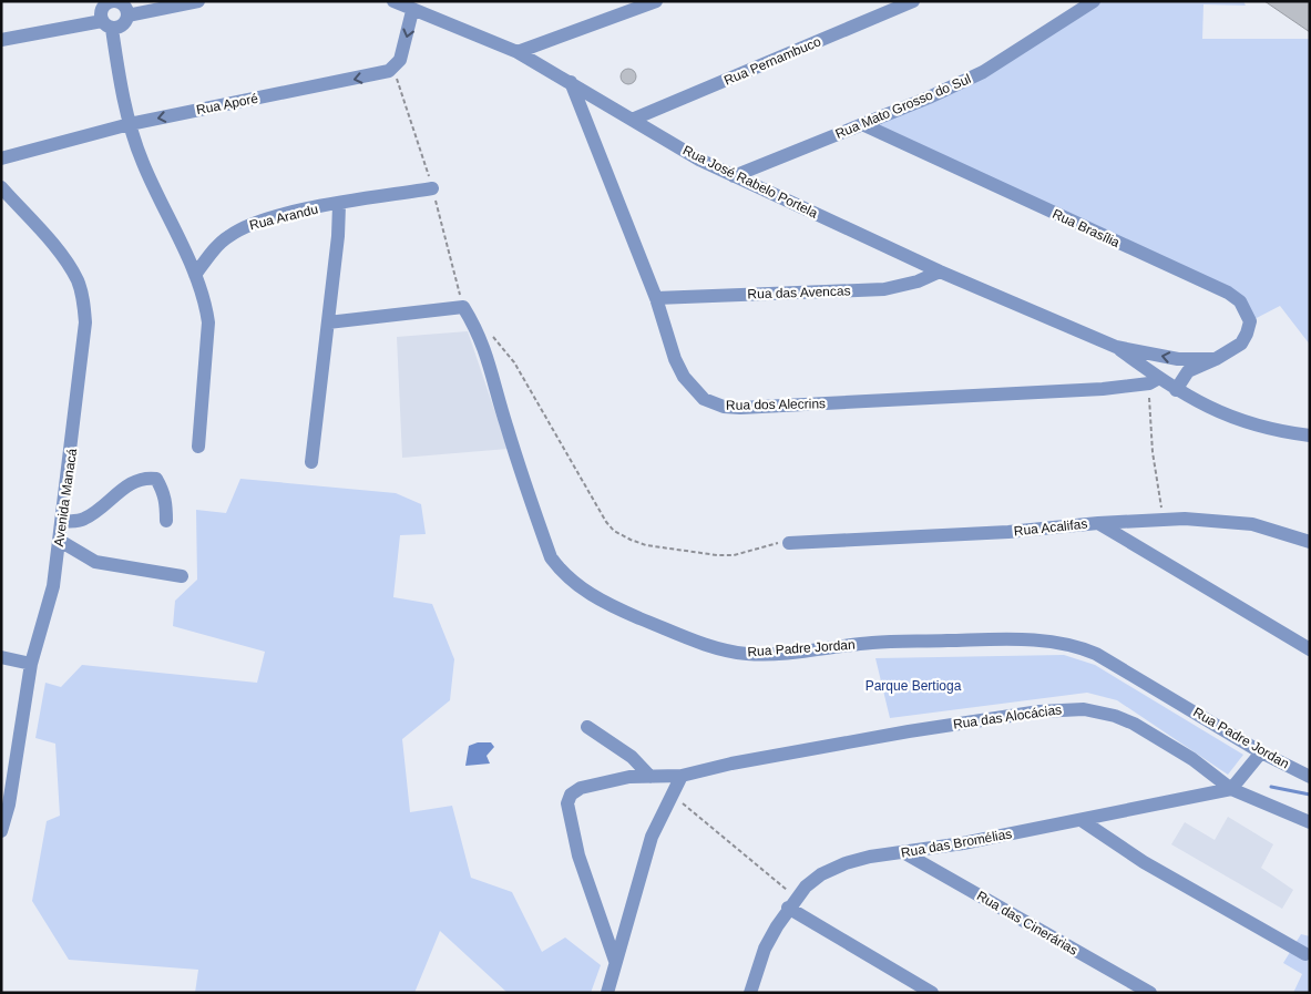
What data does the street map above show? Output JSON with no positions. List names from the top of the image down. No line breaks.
{"streets":{"street":["Rua Pernambuco","Rua Aporé","Rua Mato Grosso do Sul","Rua José Rabelo Portela","Rua Arandu","Rua Brasília","Rua das Avencas","Rua dos Alecrins","Avenida Manacá","Rua Acalifas","Rua Padre Jordan","Rua das Alocácias","Rua das Bromélias","Rua das Cinerárias"]},"crossings":[["Rua Pernambuco","Rua José Rabelo Portela"],["Rua Aporé","Rua José Rabelo Portela"],["Rua Mato Grosso do Sul","Rua José Rabelo Portela"],["Rua Mato Grosso do Sul","Rua Brasília"],["Rua José Rabelo Portela","Rua das Avencas"],["Rua José Rabelo Portela","Rua dos Alecrins"],["Rua das Avencas","Rua dos Alecrins"],["Rua das Alocácias","Rua das Bromélias"],["Rua das Bromélias","Rua das Cinerárias"]],"one_way":["Rua Aporé"],"parks":["Parque Bertioga"]}
